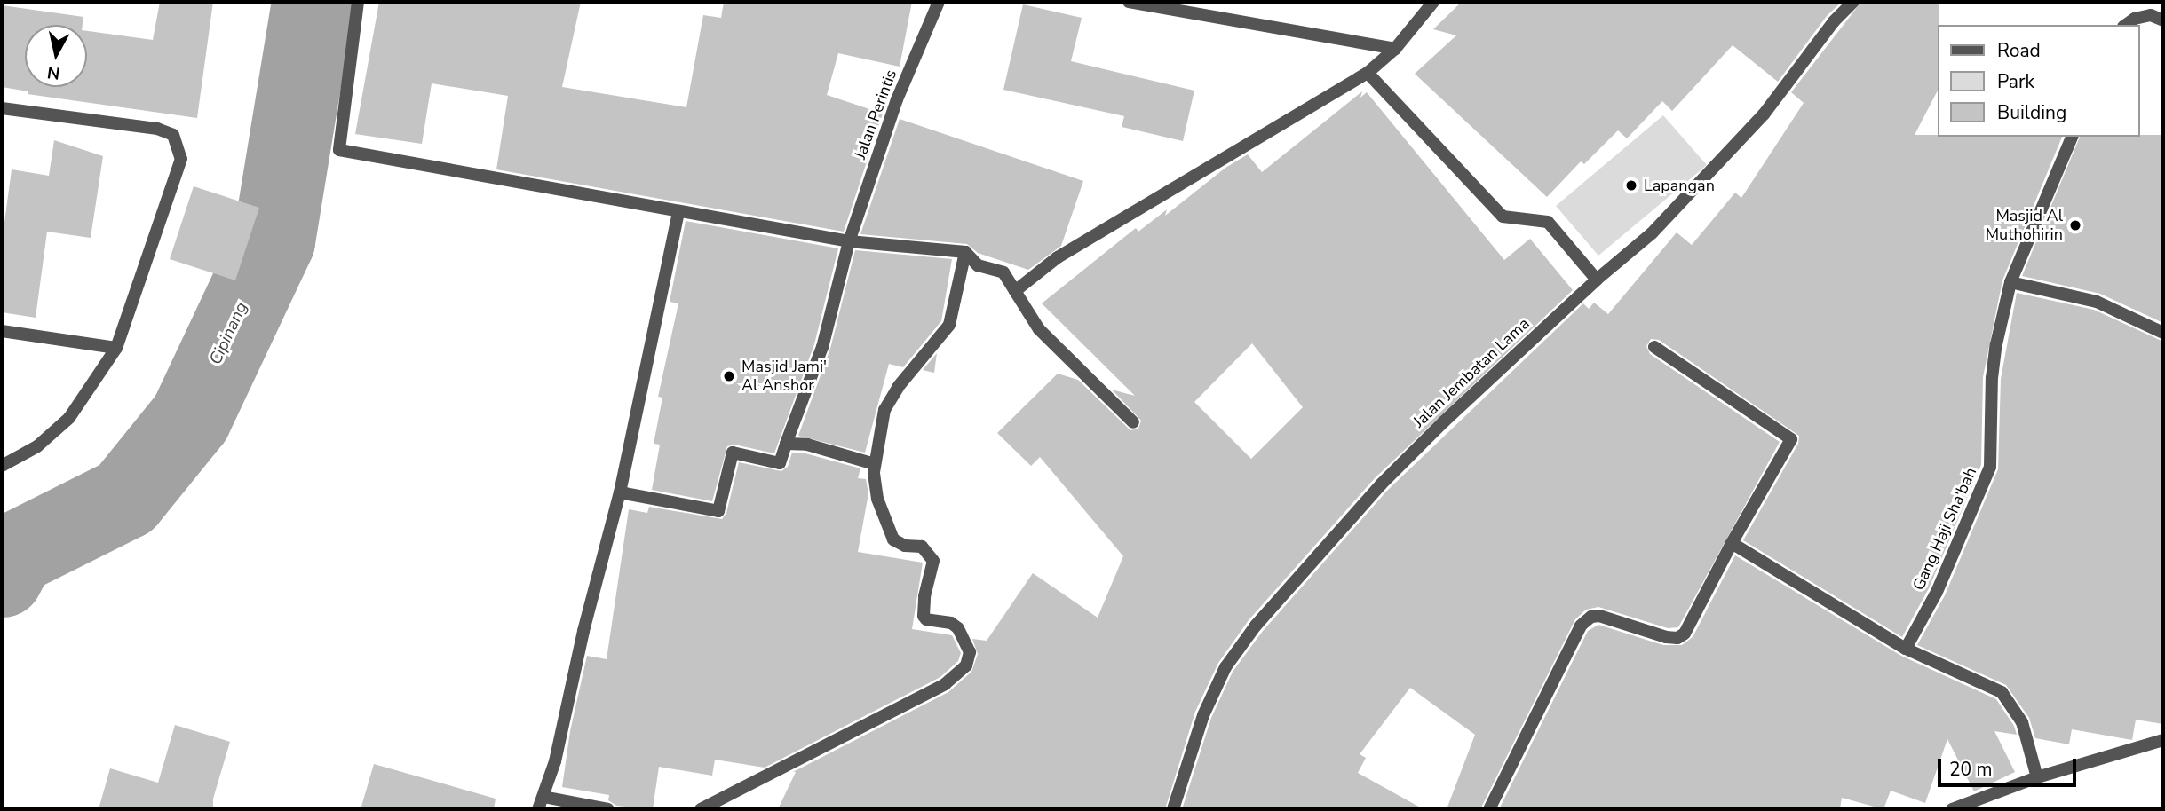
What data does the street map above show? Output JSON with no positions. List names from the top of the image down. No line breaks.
{"streets":{"street":["Jalan Perintis","Jalan Jembatan Lama","Gang Haji Sha'bah"]},"water":["Cipinang"],"places":["Lapangan","Masjid Al Muthohirin","Masjid Jami' Al Anshor"],"legend":["Road","Park","Building"],"scale_bar":"20 m","north":"bottom"}
